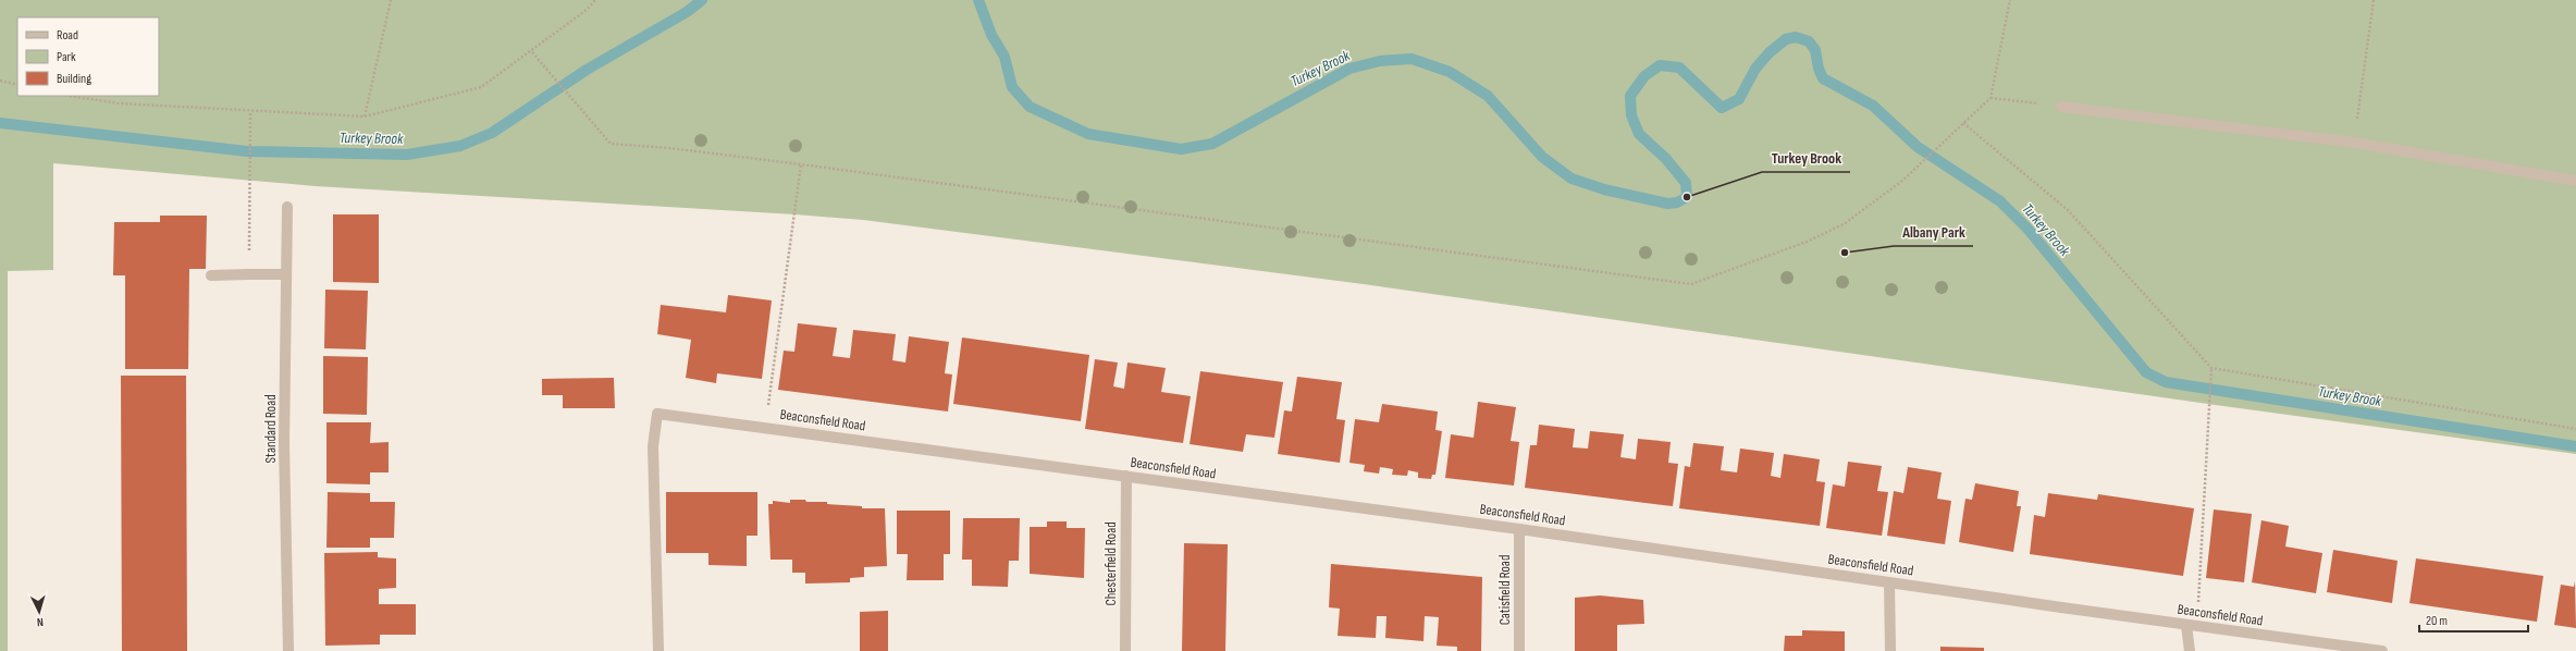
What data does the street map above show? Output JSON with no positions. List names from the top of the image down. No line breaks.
{"streets":{"street":["Beaconsfield Road","Standard Road","Chesterfield Road","Catisfield Road"]},"crossings":[["Beaconsfield Road","Chesterfield Road"],["Beaconsfield Road","Catisfield Road"]],"water":["Turkey Brook"],"places":["Turkey Brook","Albany Park"],"legend":["Road","Park","Building"],"scale_bar":"20 m","north":"bottom"}
